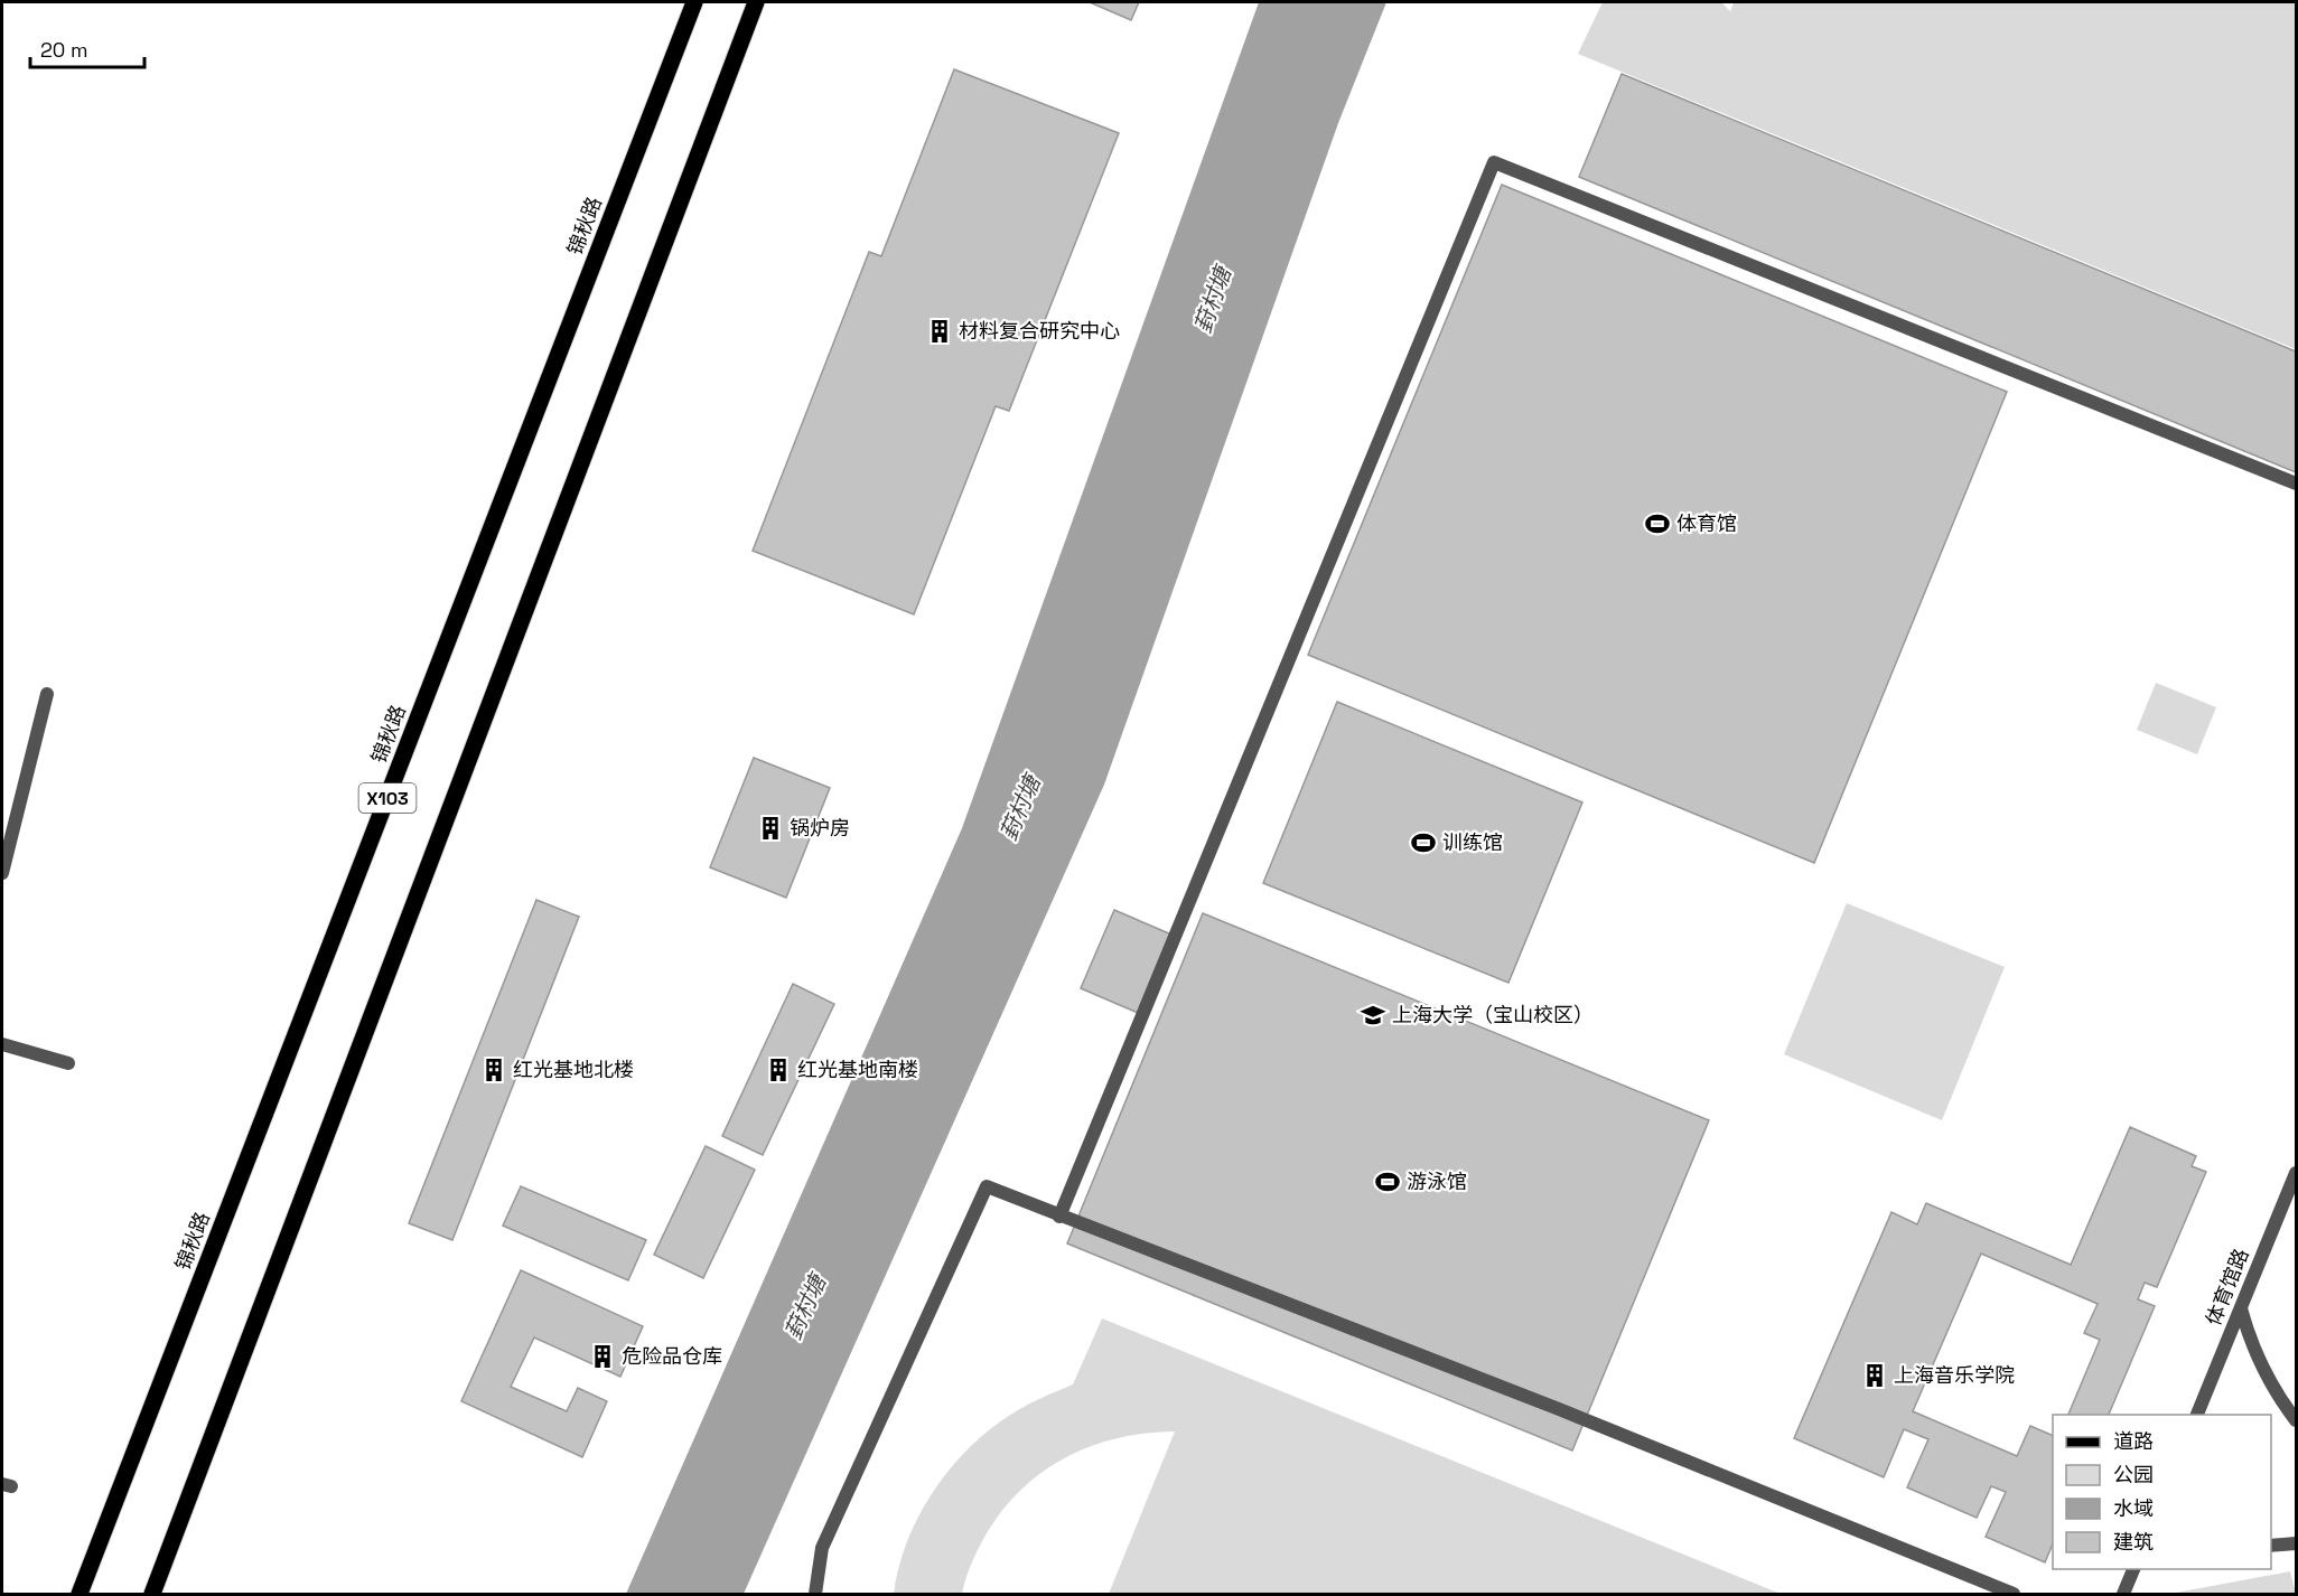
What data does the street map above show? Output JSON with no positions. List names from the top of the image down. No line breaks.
{"streets":{"main road":["锦秋路","X103"],"street":["体育馆路"]},"water":["葑村塘"],"places":{"building":["材料复合研究中心","锅炉房","红光基地北楼","红光基地南楼","危险品仓库","上海音乐学院"],"sports":["体育馆","训练馆","游泳馆"],"school or university":["上海大学（宝山校区）"]},"legend":["道路","公园","水域","建筑"],"scale_bar":"20 m"}
